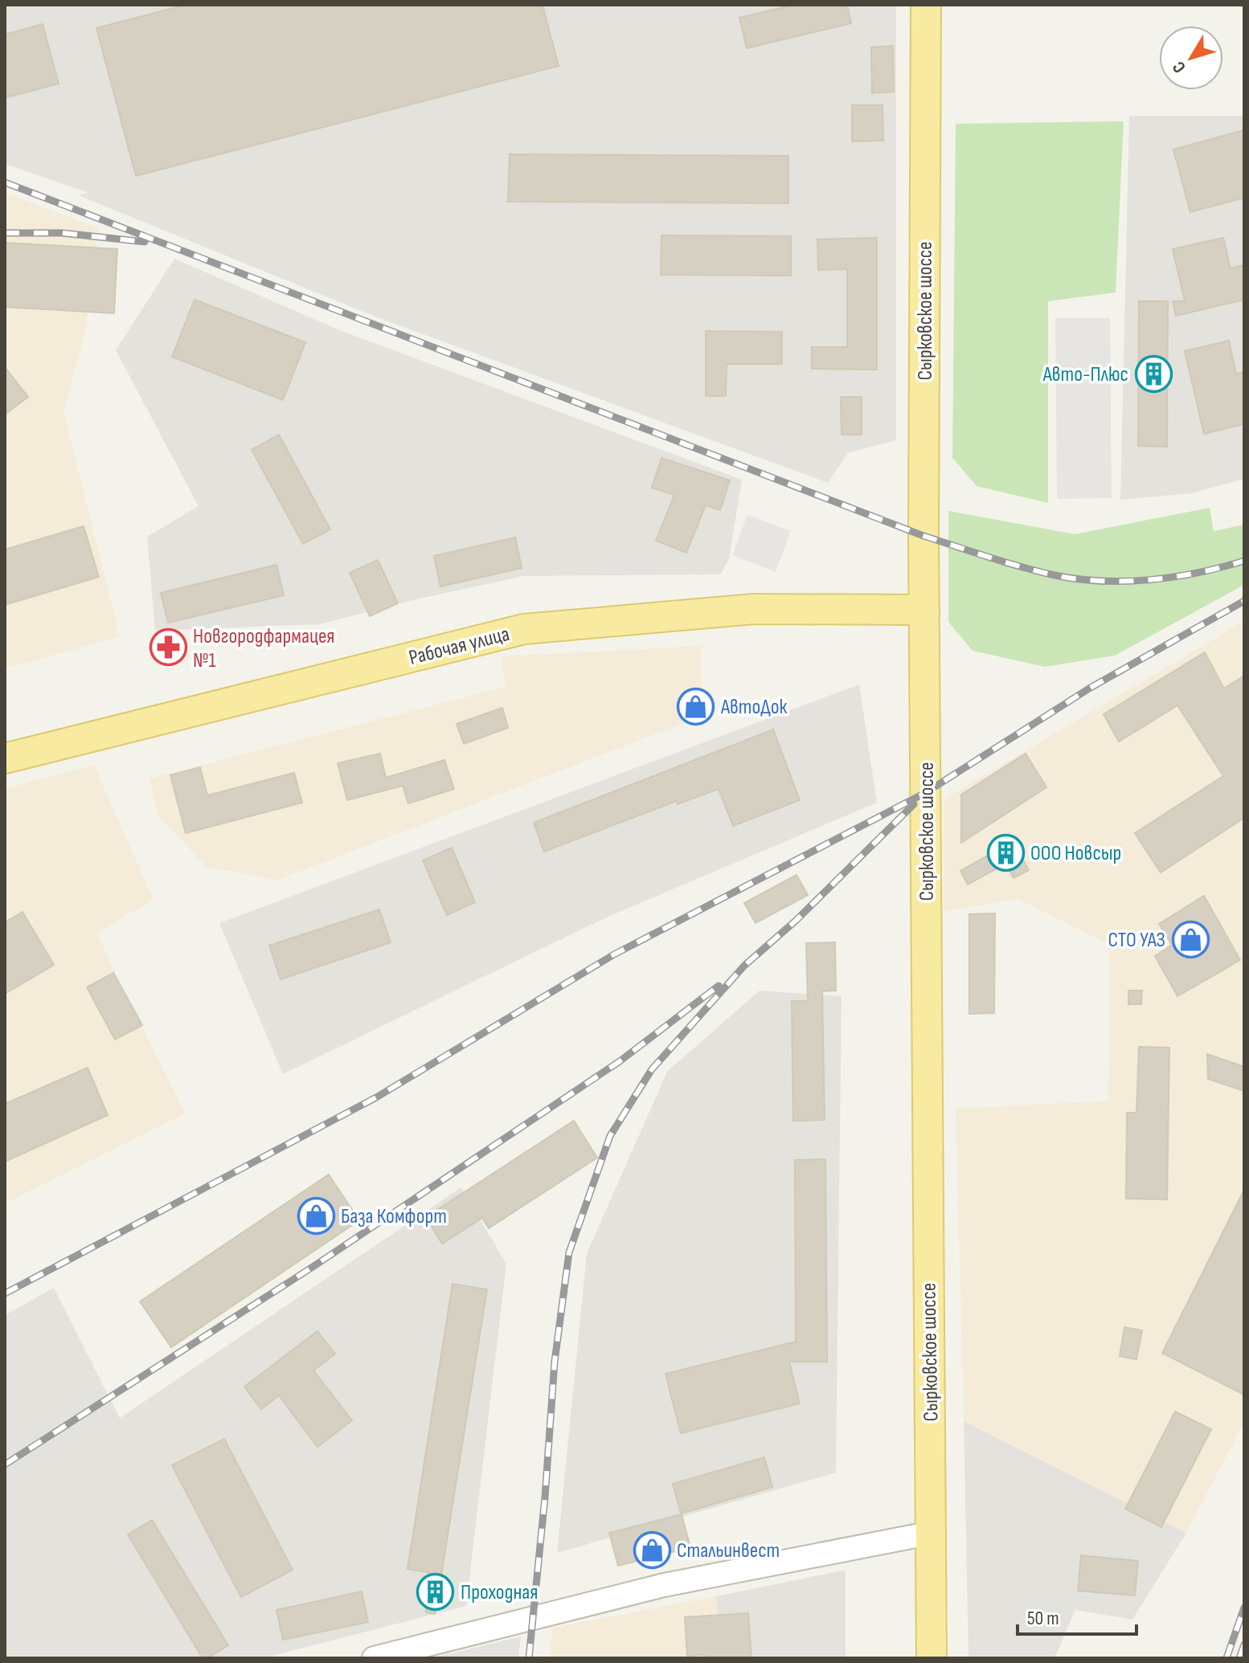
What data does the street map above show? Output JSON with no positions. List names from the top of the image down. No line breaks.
{"streets":{"main road":["Сырковское шоссе","Рабочая улица"]},"crossings":[["Сырковское шоссе","Рабочая улица"]],"places":{"building":["Авто-Плюс","ООО Новсыр","Проходная"],"pharmacy":["Новгородфармацея №1"],"shop":["АвтоДок","СТО УАЗ","База Комфорт","Стальинвест"]},"scale_bar":"50 m","north":"bottom left"}
